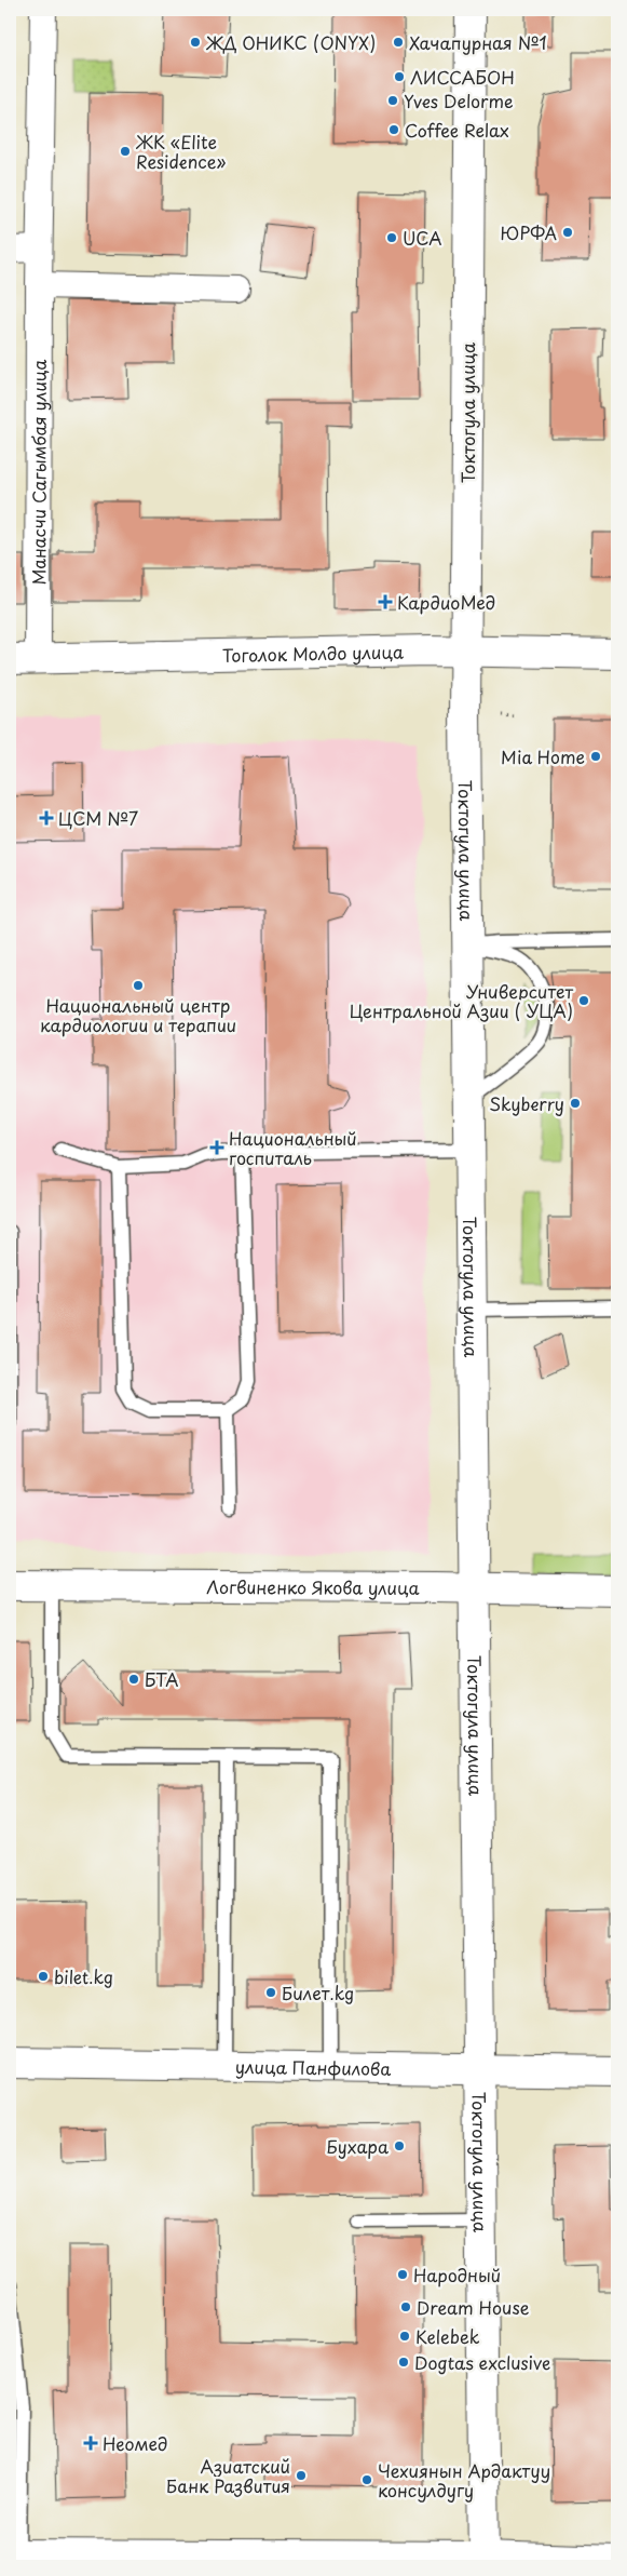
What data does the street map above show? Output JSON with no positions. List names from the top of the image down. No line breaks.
{"streets":{"main road":["Токтогула улица","Тоголок Молдо улица","Логвиненко Якова улица","улица Панфилова"],"street":["Манасчи Сагымбая улица"]},"crossings":[["Токтогула улица","Тоголок Молдо улица"],["Токтогула улица","Логвиненко Якова улица"],["Токтогула улица","улица Панфилова"],["Манасчи Сагымбая улица","Тоголок Молдо улица"]],"places":{"other":["ЖД ОНИКС (ONYX)","Хачапурная №1","ЛИССАБОН","Yves Delorme","Coffee Relax","ЖК «Elite Residence»","ЮРФА","UCA","Mia Home","Национальный центр кардиологии и терапии","Университет Центральной Азии ( УЦА)","Skyberry","БТА","bilet.kg","Билет.kg","Бухара","Народный","Dream House","Kelebek","Dogtas exclusive","Азиатский Банк Развития","Чехиянын Ардактуу консулдугу"],"health":["КардиоМед","ЦСМ №7","Национальный госпиталь","Неомед"]}}
